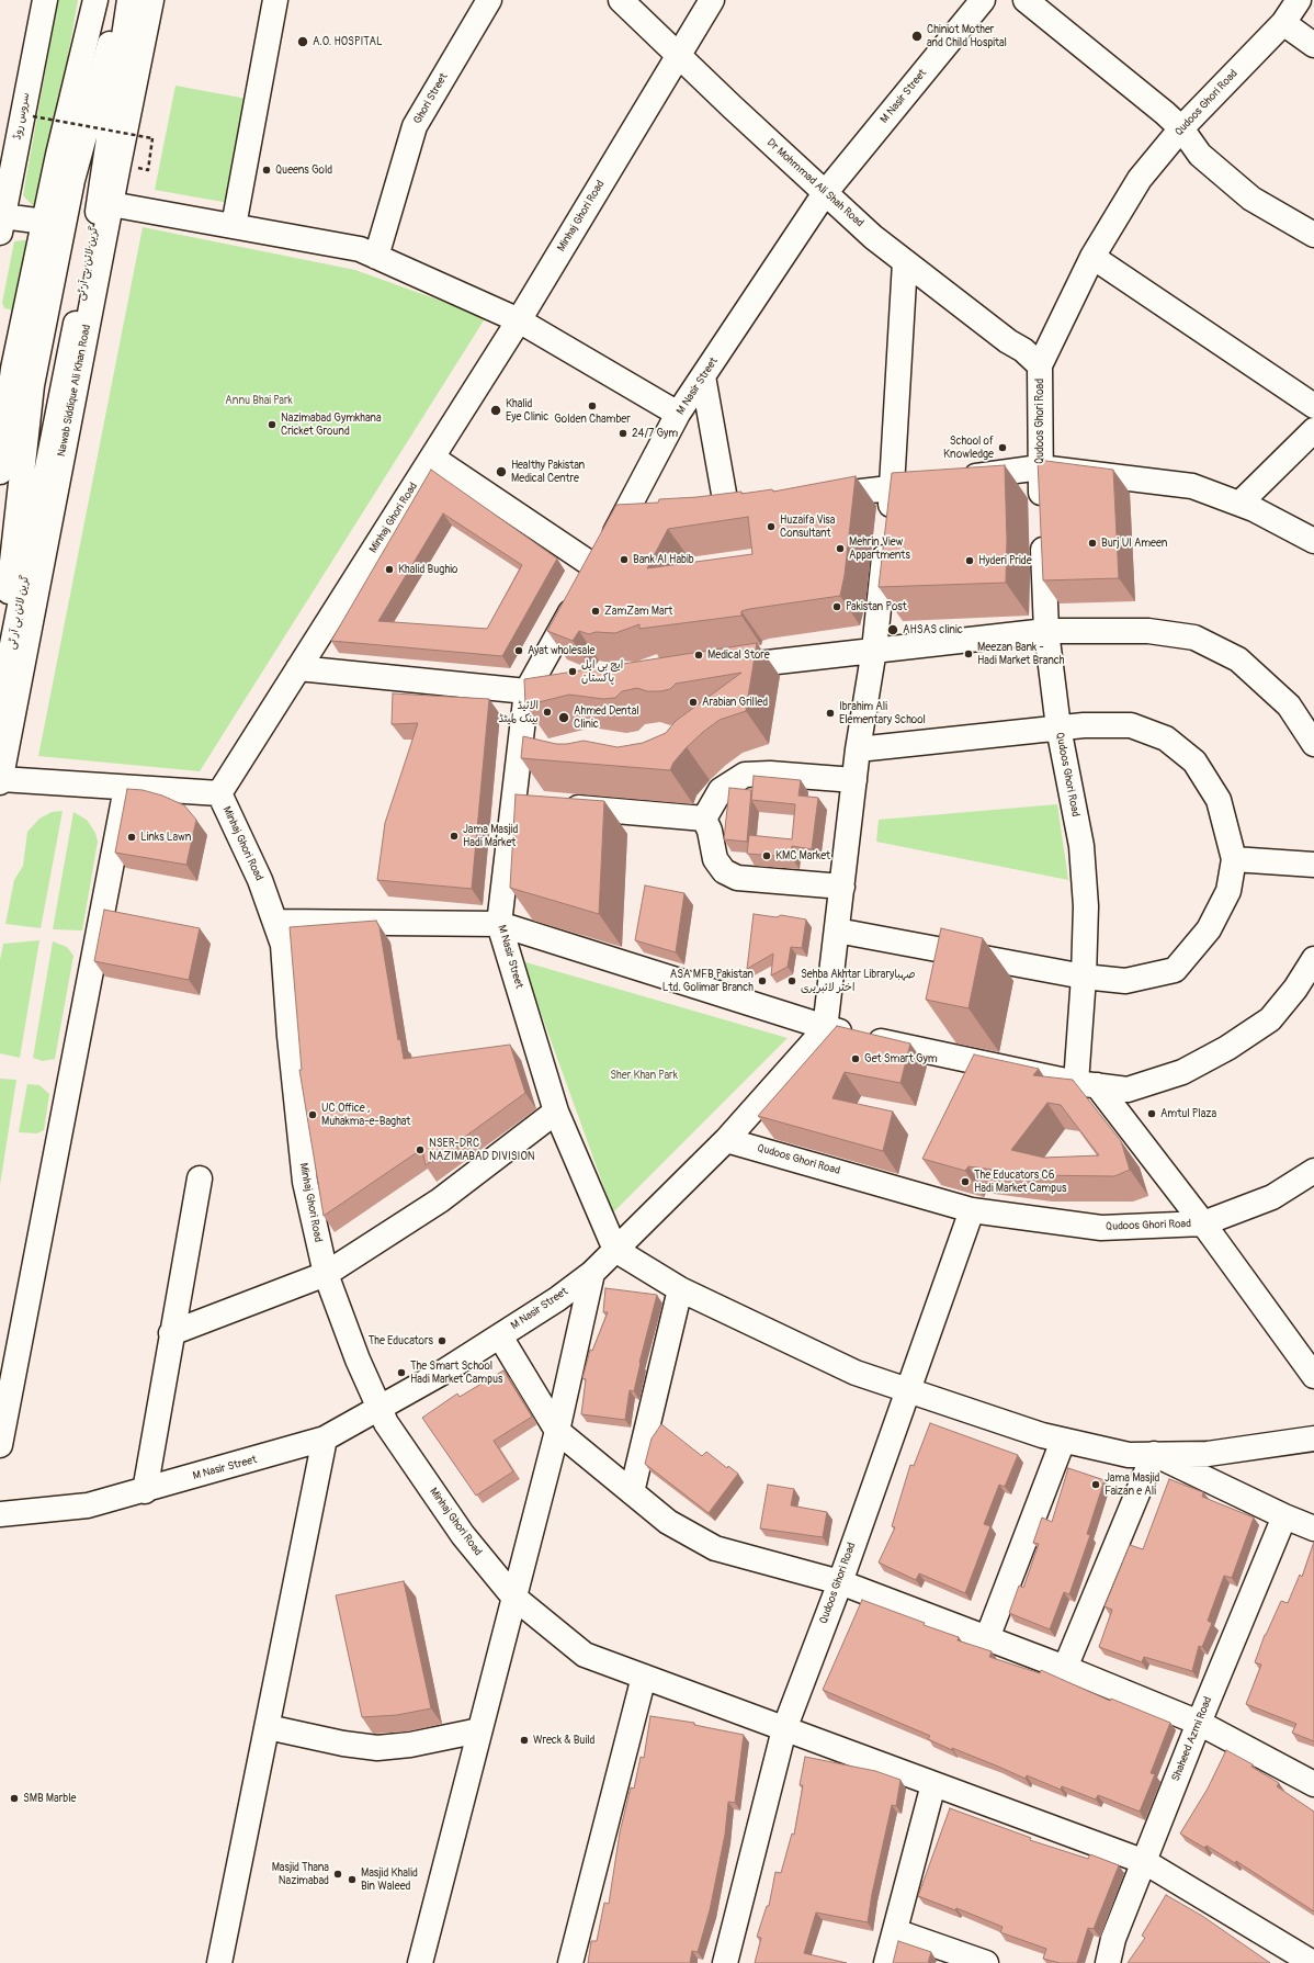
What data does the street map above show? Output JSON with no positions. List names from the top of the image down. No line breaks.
{"streets":{"street":["M Nasir Street","Ghori Street","Qudoos Ghori Road","سروس روڈ","Dr Mohmmad Ali Shah Road","Minhaj Ghori Road","گرین لائن بی آر ٹی","Nawab Siddique Ali Khan Road","Shaheed Azmi Road"]},"crossings":[["M Nasir Street","Dr Mohmmad Ali Shah Road"],["M Nasir Street","Minhaj Ghori Road"],["Qudoos Ghori Road","Dr Mohmmad Ali Shah Road"],["Qudoos Ghori Road","Minhaj Ghori Road"],["Dr Mohmmad Ali Shah Road","Minhaj Ghori Road"],["Minhaj Ghori Road","Shaheed Azmi Road"]],"parks":["Annu Bhai Park","Sher Khan Park"],"places":["Chiniot Mother and Child Hospital","A.O. HOSPITAL","Queens Gold","Golden Chamber","Khalid Eye Clinic","Nazimabad Gymkhana Cricket Ground","24/7 Gym","School of Knowledge","Healthy Pakistan Medical Centre","Huzaifa Visa Consultant","Burj Ul Ameen","Mehrin View Appartments","Bank Al Habib","Hyderi Pride","Khalid Bughio","Pakistan Post","ZamZam Mart","AHSAS clinic","Ayat wholesale","Meezan Bank - Hadi Market Branch","Medical Store","ایچ بی ایل پاکستان","Arabian Grilled","الائیڈ بینک لمیٹڈ","Ibrahim Ali Elementary School","Ahmed Dental Clinic","Jama Masjid Hadi Market","Links Lawn","KMC Market","ASA MFB Pakistan Ltd. Golimar Branch","Sehba Akhtar Libraryصہبا اختر لائبریری","Get Smart Gym","Amtul Plaza","UC Office , Muhakma-e-Baghat","NSER-DRC NAZIMABAD DIVISION","The Educators C6 Hadi Market Campus","The Educators","The Smart School Hadi Market Campus","Jama Masjid Faizan e Ali","Wreck & Build","SMB Marble","Masjid Thana Nazimabad","Masjid Khalid Bin Waleed"]}
